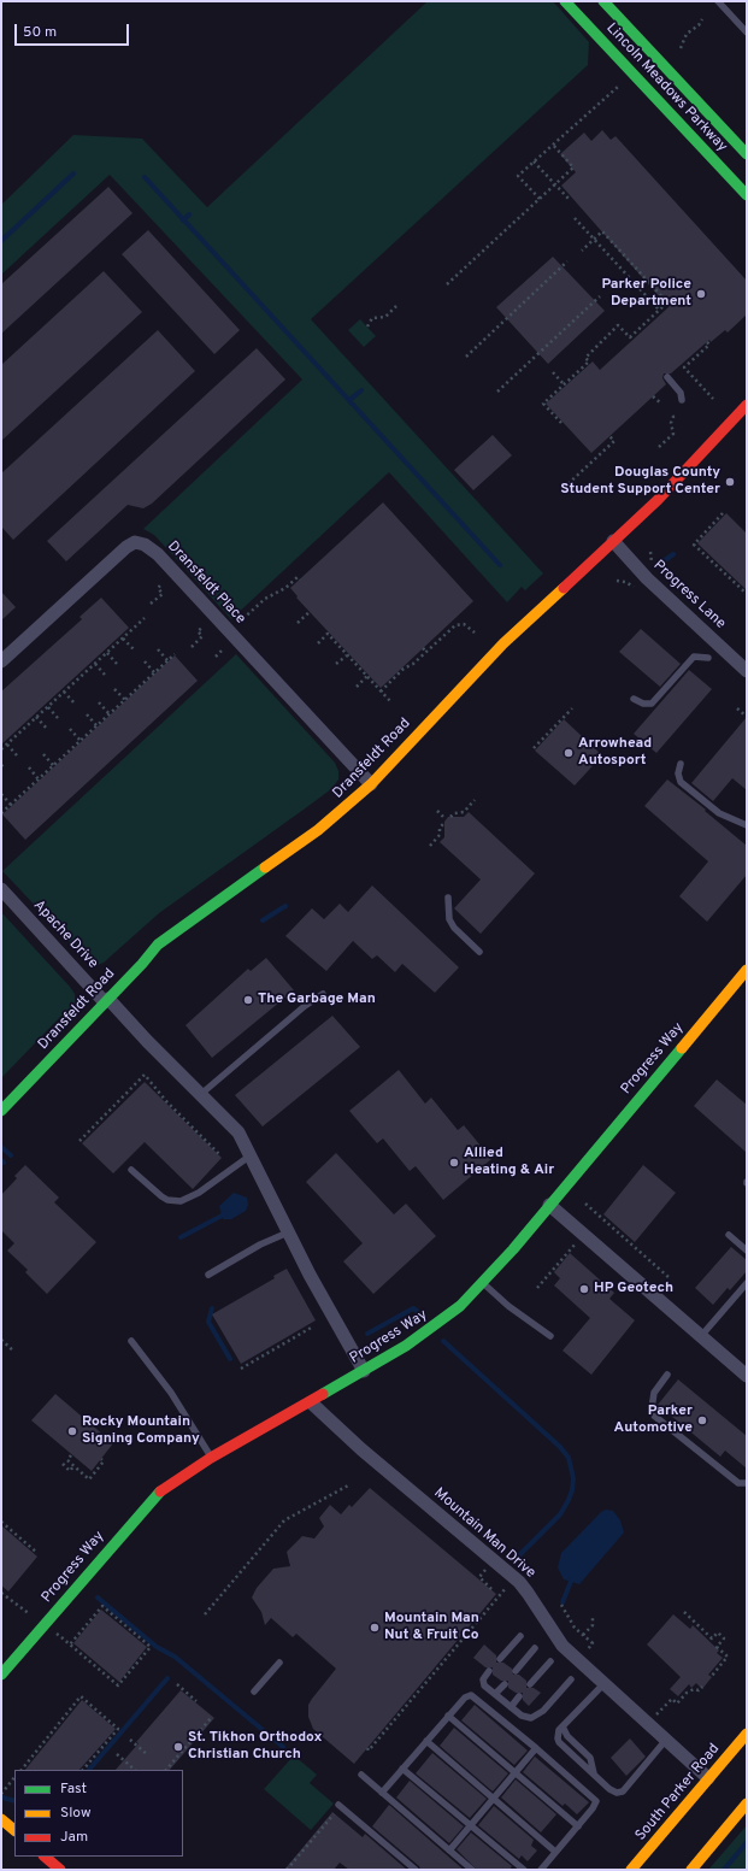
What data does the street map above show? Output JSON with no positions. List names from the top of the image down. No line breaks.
{"streets":{"main road":["Lincoln Meadows Parkway","Dransfeldt Road","Progress Way","South Parker Road"],"street":["Dransfeldt Place","Progress Lane","Apache Drive","Mountain Man Drive"]},"crossings":[["Dransfeldt Place","Dransfeldt Road"],["Progress Lane","Dransfeldt Road"],["Dransfeldt Road","Apache Drive"],["Apache Drive","Progress Way"],["Progress Way","Mountain Man Drive"],["Mountain Man Drive","South Parker Road"]],"places":["Parker Police Department","Douglas County Student Support Center","Arrowhead Autosport","The Garbage Man","Allied Heating & Air","HP Geotech","Parker Automotive","Rocky Mountain Signing Company","Mountain Man Nut & Fruit Co","St. Tikhon Orthodox Christian Church"],"legend":["Fast","Slow","Jam"],"scale_bar":"50 m"}
